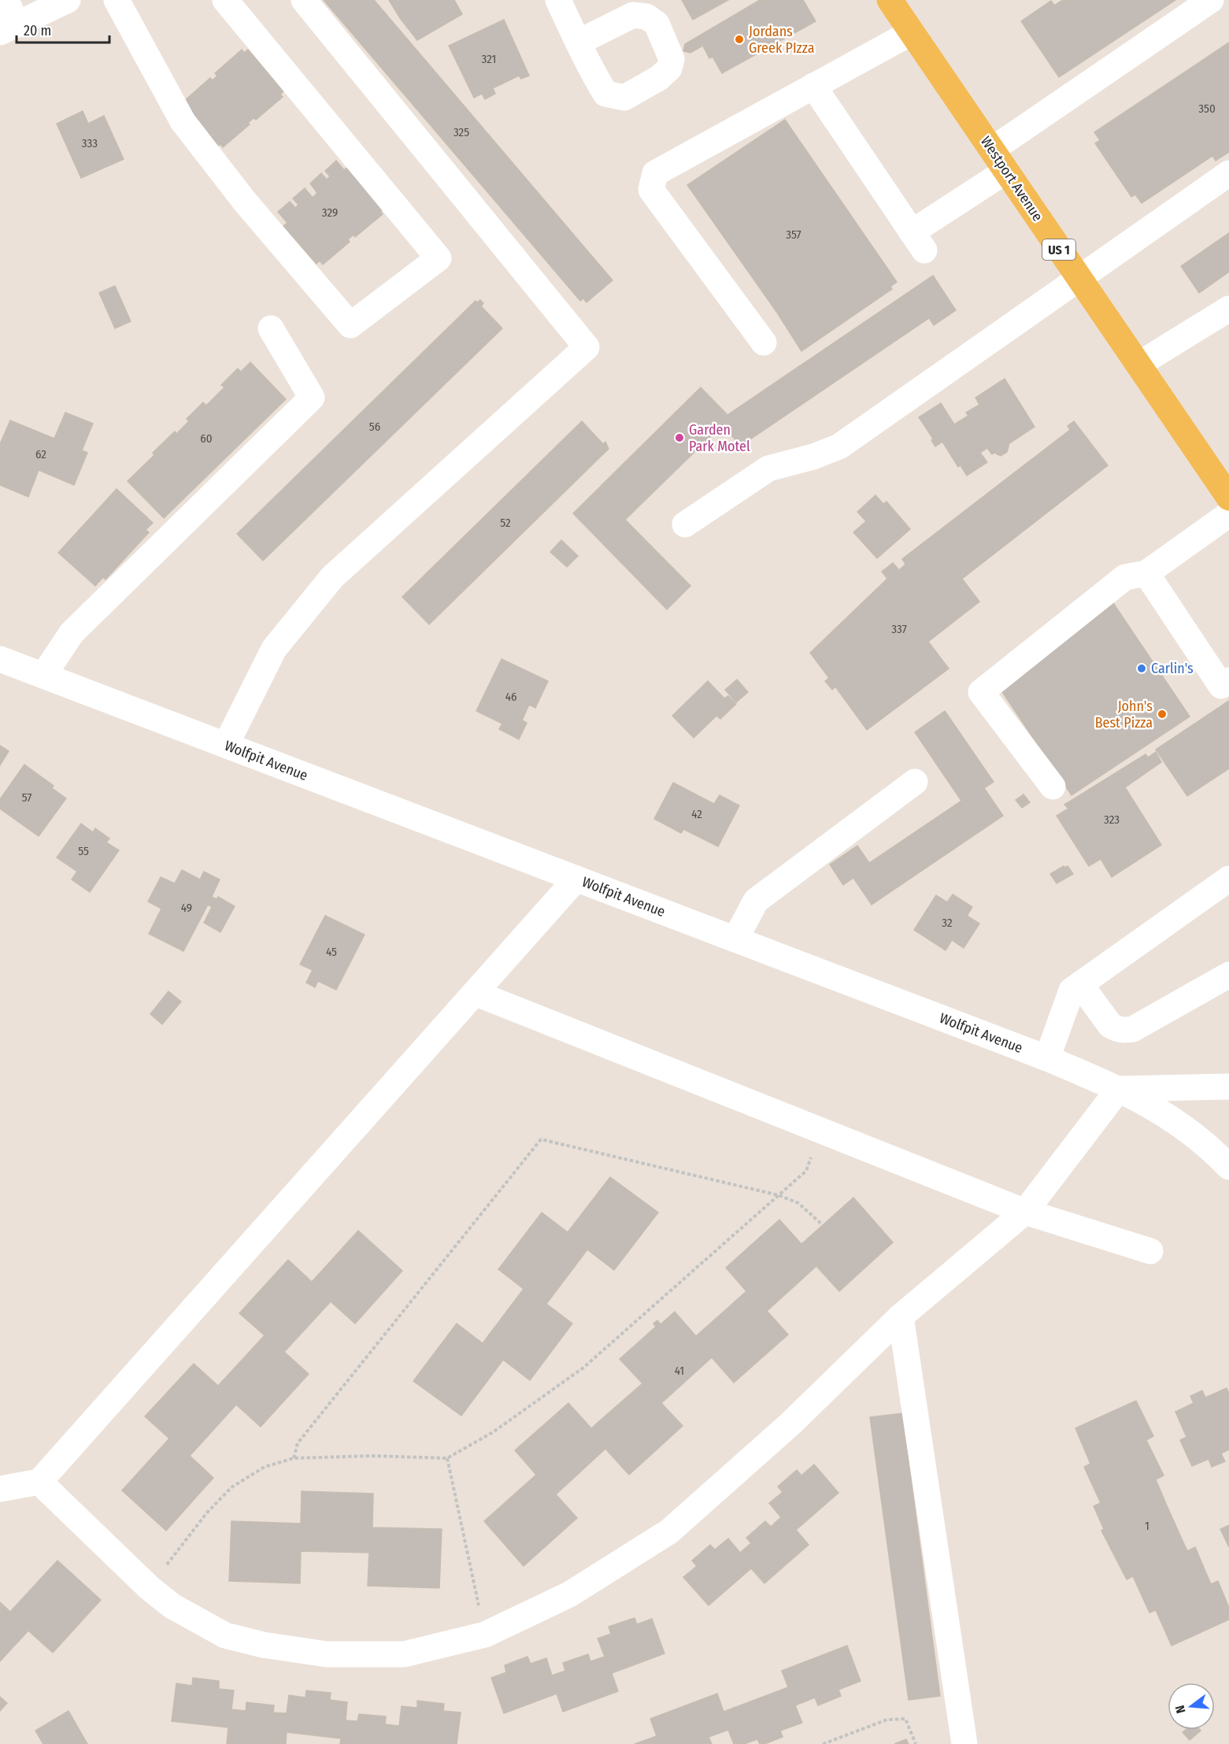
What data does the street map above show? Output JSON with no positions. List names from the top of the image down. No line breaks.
{"streets":{"main road":["Westport Avenue","US 1"],"street":["Wolfpit Avenue"]},"places":["Jordans Greek PIzza","Garden Park Motel","Carlin's","John's Best Pizza"],"house_numbers":["321","350","325","333","329","357","56","60","62","52","337","46","57","42","323","55","49","32","45","41","1"],"scale_bar":"20 m","north":"left"}
